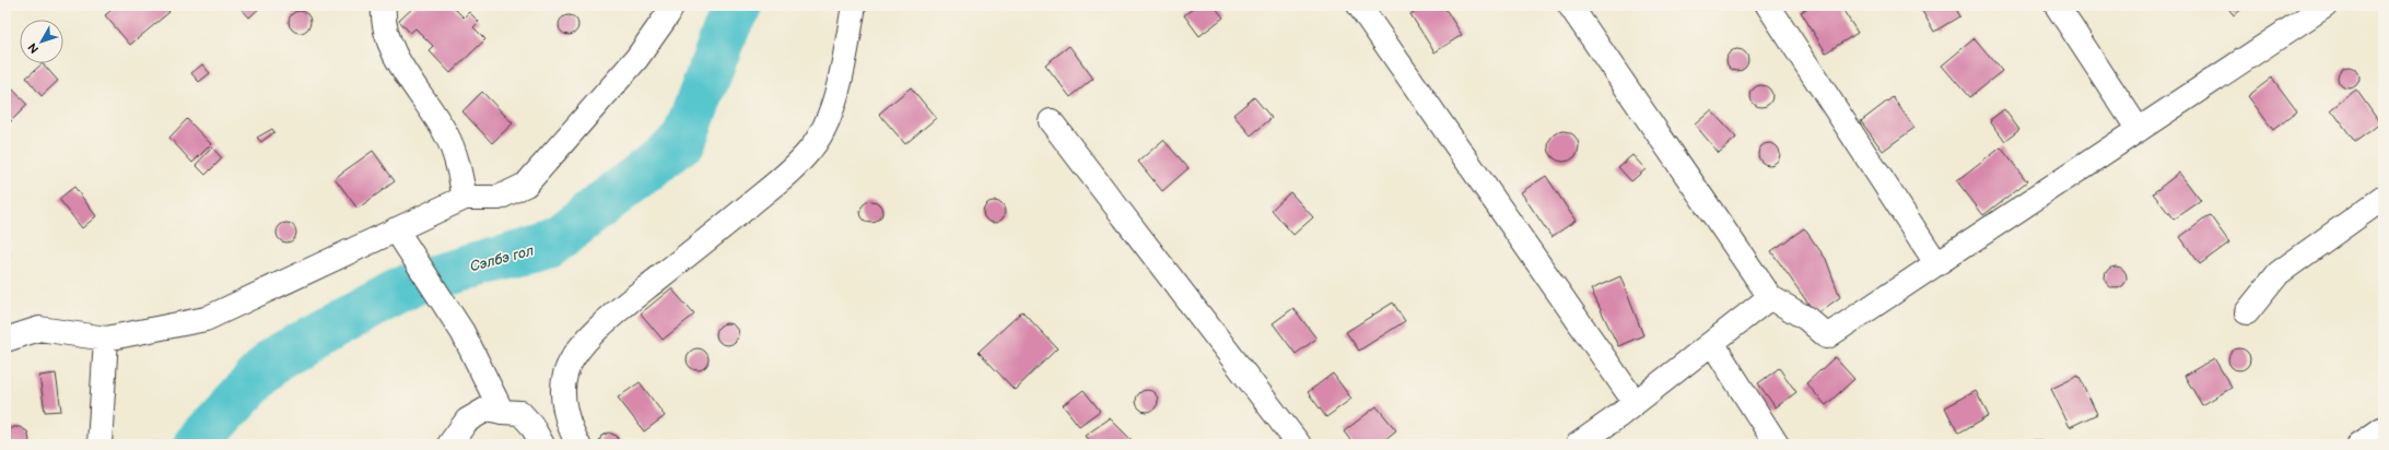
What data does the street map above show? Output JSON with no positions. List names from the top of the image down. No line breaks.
{"water":["Сэлбэ гол"],"north":"bottom left"}
